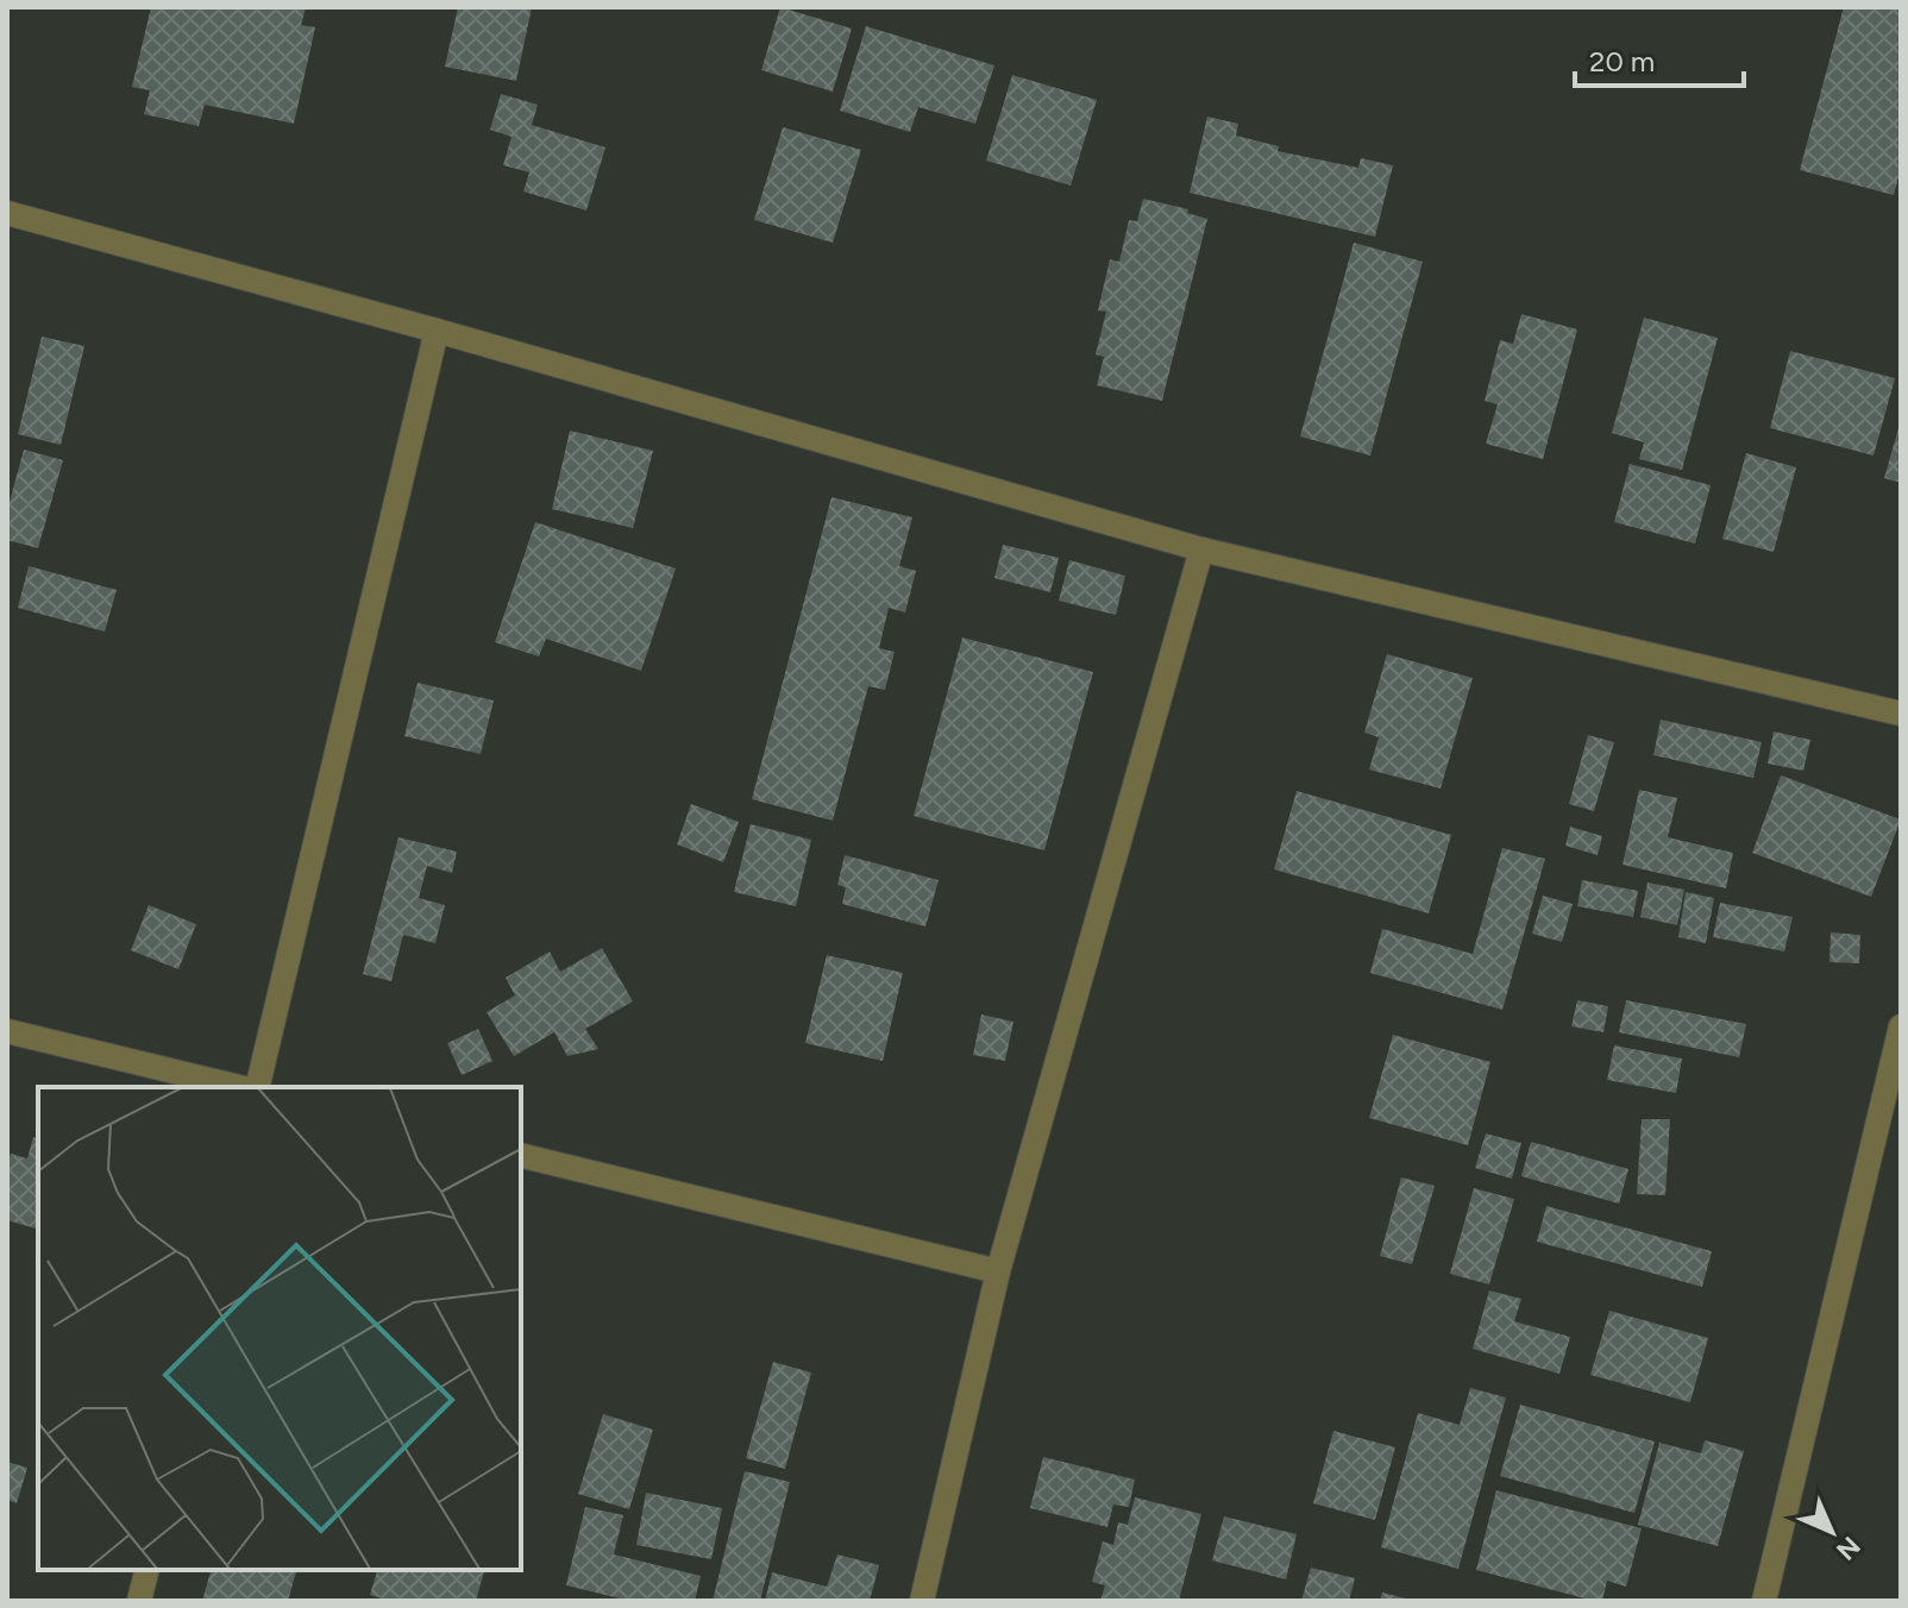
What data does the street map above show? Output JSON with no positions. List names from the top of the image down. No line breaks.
{"scale_bar":"20 m","north":"bottom right"}
